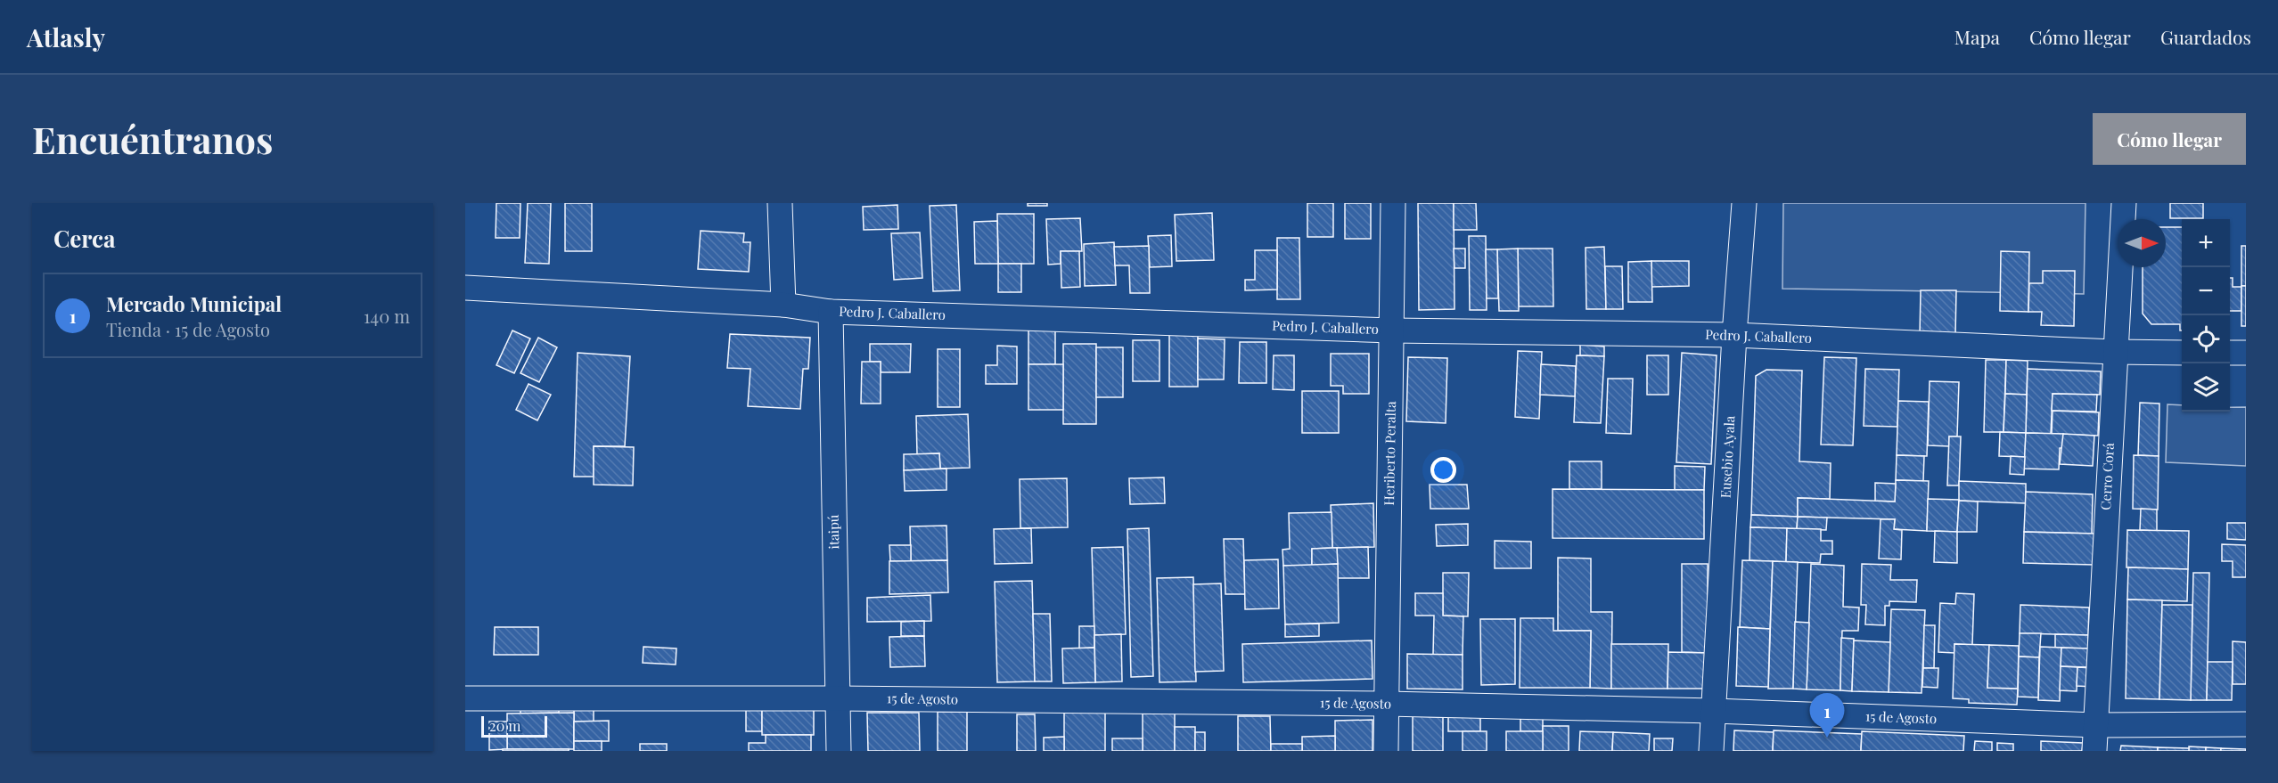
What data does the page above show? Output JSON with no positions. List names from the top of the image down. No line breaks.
{"streets":{"street":["Pedro J. Caballero","Heriberto Peralta","Eusebio Ayala","Cerro Corá","itaipú","15 de Agosto"]},"crossings":[["Pedro J. Caballero","Heriberto Peralta"],["Pedro J. Caballero","Eusebio Ayala"],["Pedro J. Caballero","Cerro Corá"],["Pedro J. Caballero","itaipú"],["Heriberto Peralta","15 de Agosto"],["Eusebio Ayala","15 de Agosto"],["Cerro Corá","15 de Agosto"],["itaipú","15 de Agosto"]],"scale_bar":"20 m","north":"right","page":{"header":"Atlasly","nav":["Mapa","Cómo llegar","Guardados"],"buttons":"Cómo llegar","title":"Encuéntranos","heading":"Cerca","map_buttons":["+","−"],"list":[{"mark":"1","name":"Mercado Municipal","note":"Tienda · 15 de Agosto","value":"140 m"}],"pins":"1","scale":"20 m"}}
